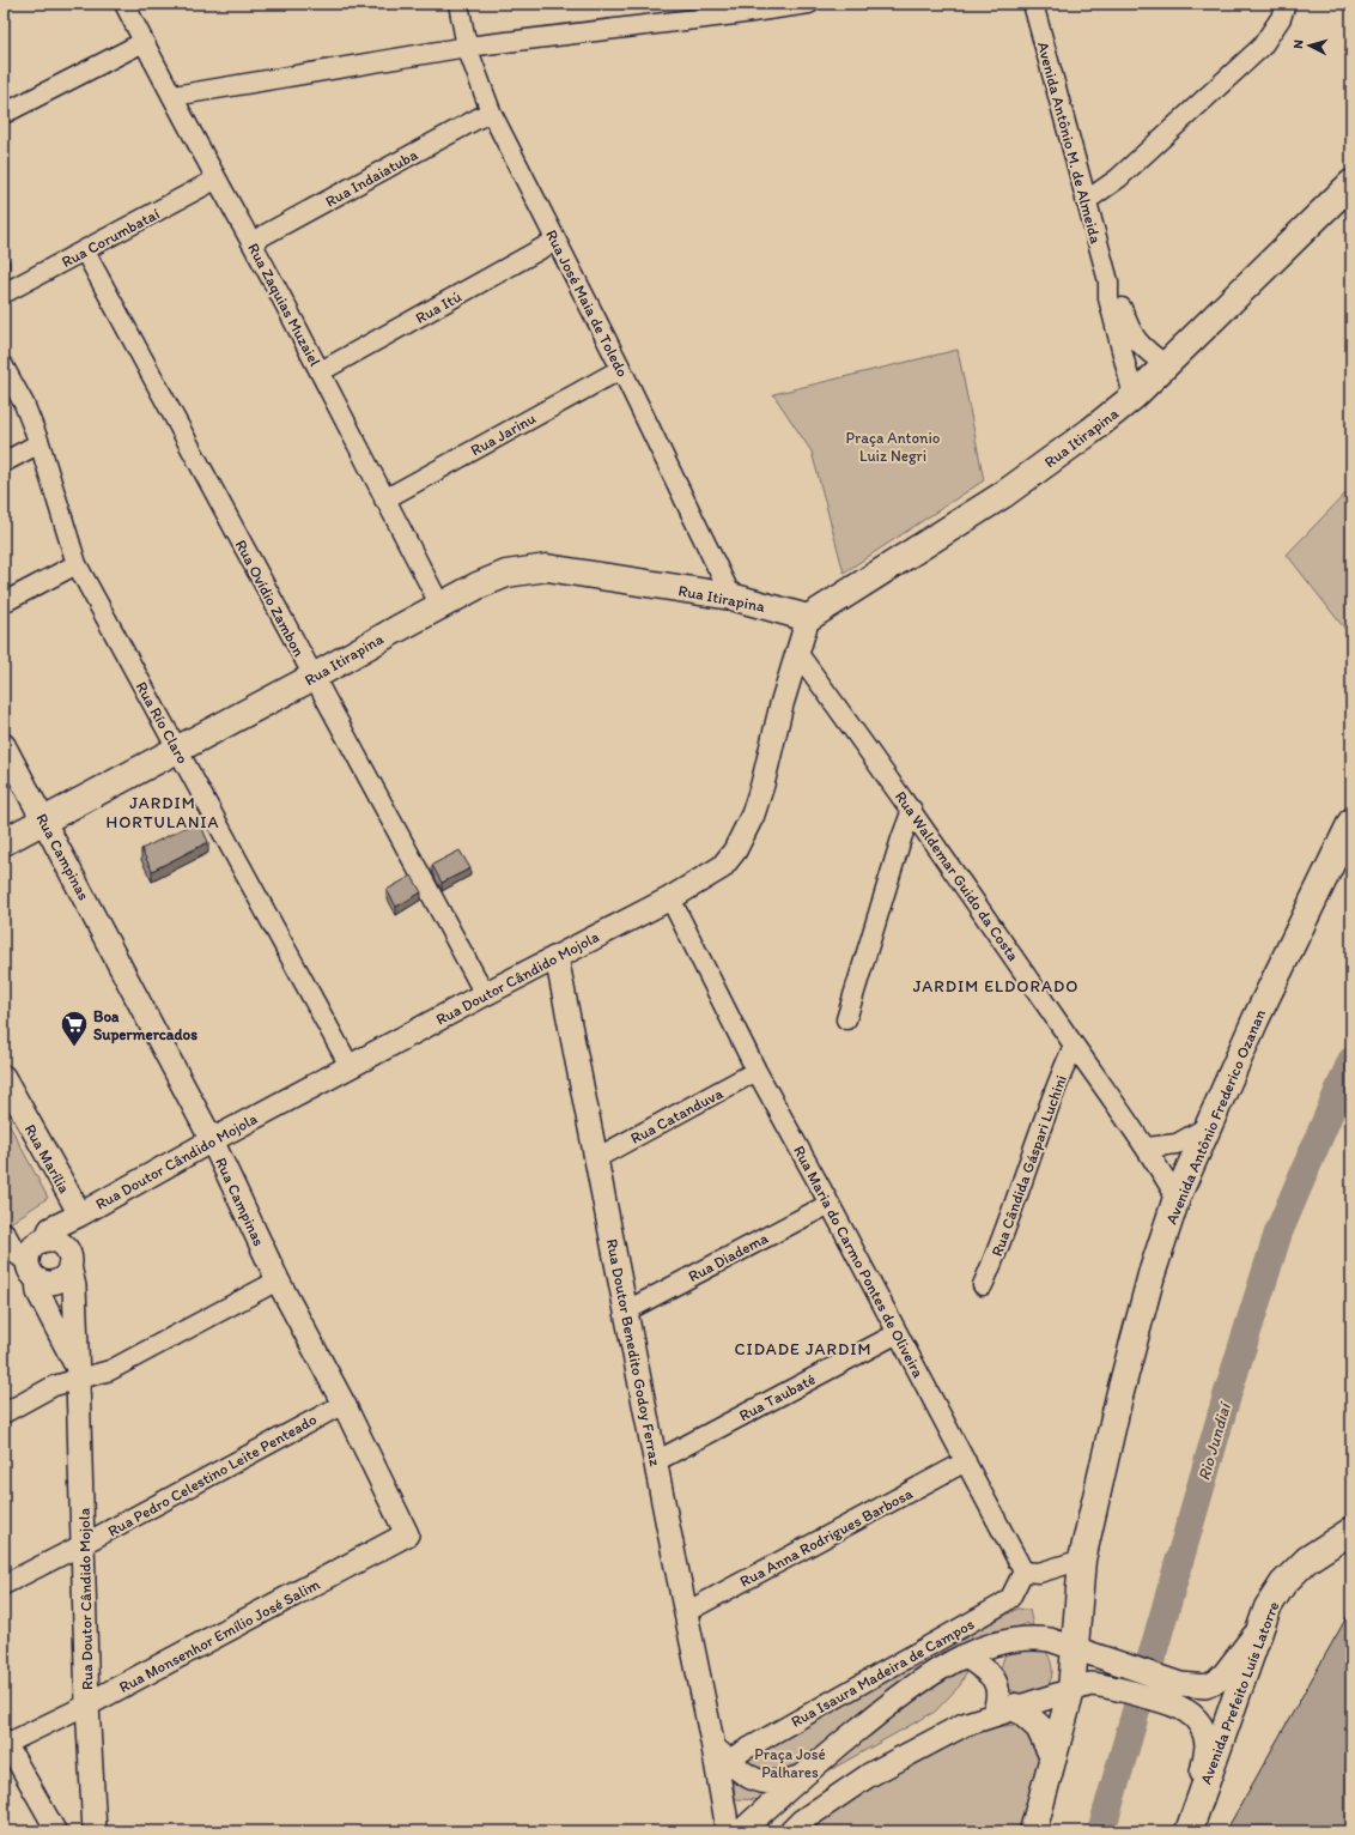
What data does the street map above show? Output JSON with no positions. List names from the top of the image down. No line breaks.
{"streets":{"main road":["Rua Itirapina","Avenida Antônio Frederico Ozanan","Avenida Prefeito Luís Latorre"],"street":["Avenida Antônio M. de Almeida","Rua Indaiatuba","Rua Corumbataí","Rua José Maia de Toledo","Rua Zaquias Muzaiel","Rua Itú","Rua Jarinu","Rua Ovídio Zambon","Rua Río Claro","Rua Campinas","Rua Waldemar Guido da Costa","Rua Doutor Cândido Mojola","Rua Catanduva","Rua Marília","Rua Cândida Gáspari Luchini","Rua Diadema","Rua Maria do Carmo Pontes de Oliveira","Rua Doutor Benedito Godoy Ferraz","Rua Taubaté","Rua Pedro Celestino Leite Penteado","Rua Anna Rodrigues Barbosa","Rua Monsenhor Emílio José Salim","Rua Isaura Madeira de Campos"]},"crossings":[["Avenida Antônio M. de Almeida","Rua Itirapina"],["Rua Indaiatuba","Rua José Maia de Toledo"],["Rua Indaiatuba","Rua Zaquias Muzaiel"],["Rua Corumbataí","Rua Zaquias Muzaiel"],["Rua Corumbataí","Rua Ovídio Zambon"],["Rua José Maia de Toledo","Rua Itú"],["Rua José Maia de Toledo","Rua Jarinu"],["Rua José Maia de Toledo","Rua Itirapina"],["Rua Zaquias Muzaiel","Rua Itú"],["Rua Zaquias Muzaiel","Rua Jarinu"],["Rua Zaquias Muzaiel","Rua Itirapina"],["Rua Itirapina","Rua Ovídio Zambon"],["Rua Itirapina","Rua Río Claro"],["Rua Itirapina","Rua Campinas"],["Rua Itirapina","Rua Doutor Cândido Mojola"],["Rua Ovídio Zambon","Rua Doutor Cândido Mojola"],["Rua Río Claro","Rua Doutor Cândido Mojola"],["Rua Campinas","Rua Doutor Cândido Mojola"],["Rua Campinas","Rua Pedro Celestino Leite Penteado"],["Rua Campinas","Rua Monsenhor Emílio José Salim"],["Rua Waldemar Guido da Costa","Rua Doutor Cândido Mojola"],["Rua Waldemar Guido da Costa","Avenida Antônio Frederico Ozanan"],["Rua Waldemar Guido da Costa","Rua Cândida Gáspari Luchini"],["Rua Doutor Cândido Mojola","Rua Marília"],["Rua Doutor Cândido Mojola","Rua Maria do Carmo Pontes de Oliveira"],["Rua Doutor Cândido Mojola","Rua Doutor Benedito Godoy Ferraz"],["Rua Doutor Cândido Mojola","Rua Pedro Celestino Leite Penteado"],["Rua Doutor Cândido Mojola","Rua Monsenhor Emílio José Salim"],["Rua Catanduva","Rua Maria do Carmo Pontes de Oliveira"],["Rua Catanduva","Rua Doutor Benedito Godoy Ferraz"],["Rua Diadema","Rua Maria do Carmo Pontes de Oliveira"],["Rua Diadema","Rua Doutor Benedito Godoy Ferraz"],["Rua Maria do Carmo Pontes de Oliveira","Rua Taubaté"],["Rua Maria do Carmo Pontes de Oliveira","Rua Anna Rodrigues Barbosa"],["Rua Maria do Carmo Pontes de Oliveira","Rua Isaura Madeira de Campos"],["Rua Doutor Benedito Godoy Ferraz","Rua Taubaté"],["Rua Doutor Benedito Godoy Ferraz","Rua Anna Rodrigues Barbosa"],["Rua Doutor Benedito Godoy Ferraz","Rua Isaura Madeira de Campos"]],"districts":["JARDIM HORTULANIA","JARDIM ELDORADO","CIDADE JARDIM"],"water":["Rio Jundiaí"],"parks":["Praça Antonio Luiz Negri","Praça José Palhares"],"places":{"supermarket":["Boa Supermercados"]},"north":"left"}
